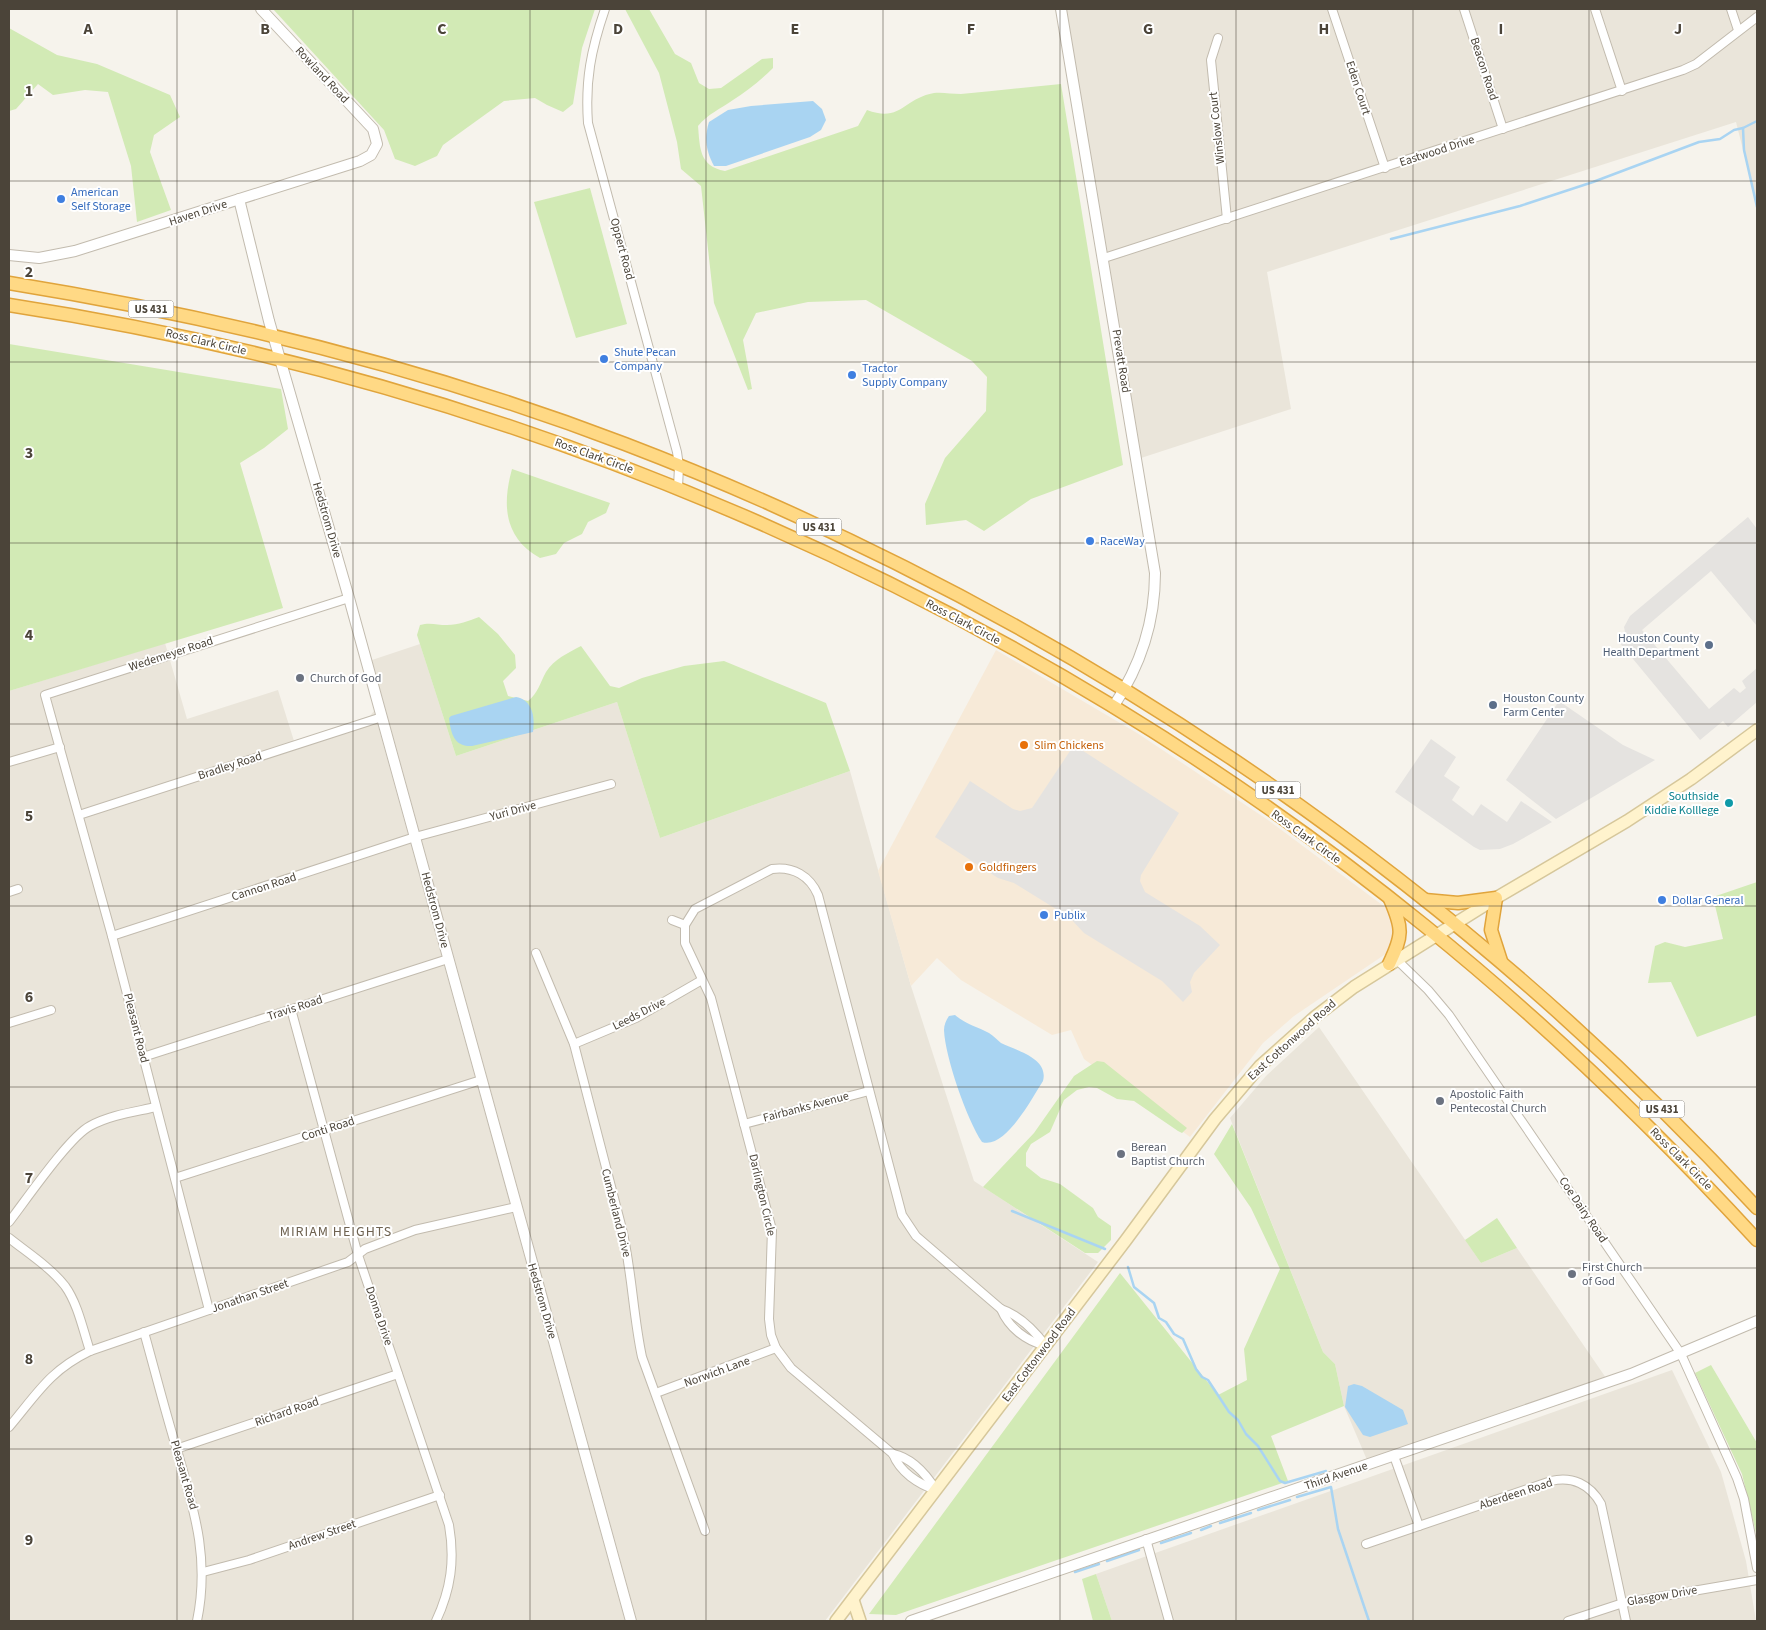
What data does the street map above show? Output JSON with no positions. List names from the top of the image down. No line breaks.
{"streets":{"highway":["US 431","Ross Clark Circle"],"main road":["East Cottonwood Road"],"street":["Beacon Road","Rowland Road","Eden Court","Winslow Court","Eastwood Drive","Haven Drive","Oppert Road","Prevatt Road","Hedstrom Drive","Wedemeyer Road","Bradley Road","Yuri Drive","Cannon Road","Travis Road","Leeds Drive","Pleasant Road","Fairbanks Avenue","Conti Road","Darlington Circle","Coe Dairy Road","Cumberland Drive","Jonathan Street","Donna Drive","Norwich Lane","Richard Road","Third Avenue","Aberdeen Road","Andrew Street","Glasgow Drive"]},"crossings":[["Beacon Road","Eastwood Drive"],["Rowland Road","Haven Drive"],["Eden Court","Eastwood Drive"],["Winslow Court","Eastwood Drive"],["Eastwood Drive","Prevatt Road"],["Haven Drive","Hedstrom Drive"],["Oppert Road","Ross Clark Circle"],["Ross Clark Circle","Prevatt Road"],["Ross Clark Circle","Hedstrom Drive"],["Ross Clark Circle","East Cottonwood Road"],["Hedstrom Drive","Wedemeyer Road"],["Hedstrom Drive","Bradley Road"],["Hedstrom Drive","Yuri Drive"],["Hedstrom Drive","Cannon Road"],["Hedstrom Drive","Travis Road"],["Hedstrom Drive","Conti Road"],["Hedstrom Drive","Jonathan Street"],["Wedemeyer Road","Pleasant Road"],["Bradley Road","Pleasant Road"],["Yuri Drive","Cannon Road"],["Cannon Road","Pleasant Road"],["Travis Road","Pleasant Road"],["Travis Road","Donna Drive"],["Leeds Drive","Darlington Circle"],["Leeds Drive","Cumberland Drive"],["Pleasant Road","Conti Road"],["Pleasant Road","Jonathan Street"],["Pleasant Road","Richard Road"],["Pleasant Road","Andrew Street"],["East Cottonwood Road","Darlington Circle"],["East Cottonwood Road","Coe Dairy Road"],["Fairbanks Avenue","Darlington Circle"],["Conti Road","Donna Drive"],["Darlington Circle","Norwich Lane"],["Coe Dairy Road","Third Avenue"],["Cumberland Drive","Norwich Lane"],["Jonathan Street","Donna Drive"],["Donna Drive","Richard Road"],["Donna Drive","Andrew Street"],["Aberdeen Road","Glasgow Drive"]],"districts":["MIRIAM HEIGHTS"],"places":["American Self Storage","Shute Pecan Company","Tractor Supply Company","RaceWay","Houston County Health Department","Church of God","Houston County Farm Center","Slim Chickens","Southside Kiddie Kolllege","Goldfingers","Dollar General","Publix","Apostolic Faith Pentecostal Church","Berean Baptist Church","First Church of God"],"grid":{"columns":["A","B","C","D","E","F","G","H","I","J"],"rows":["1","2","3","4","5","6","7","8","9"]}}
